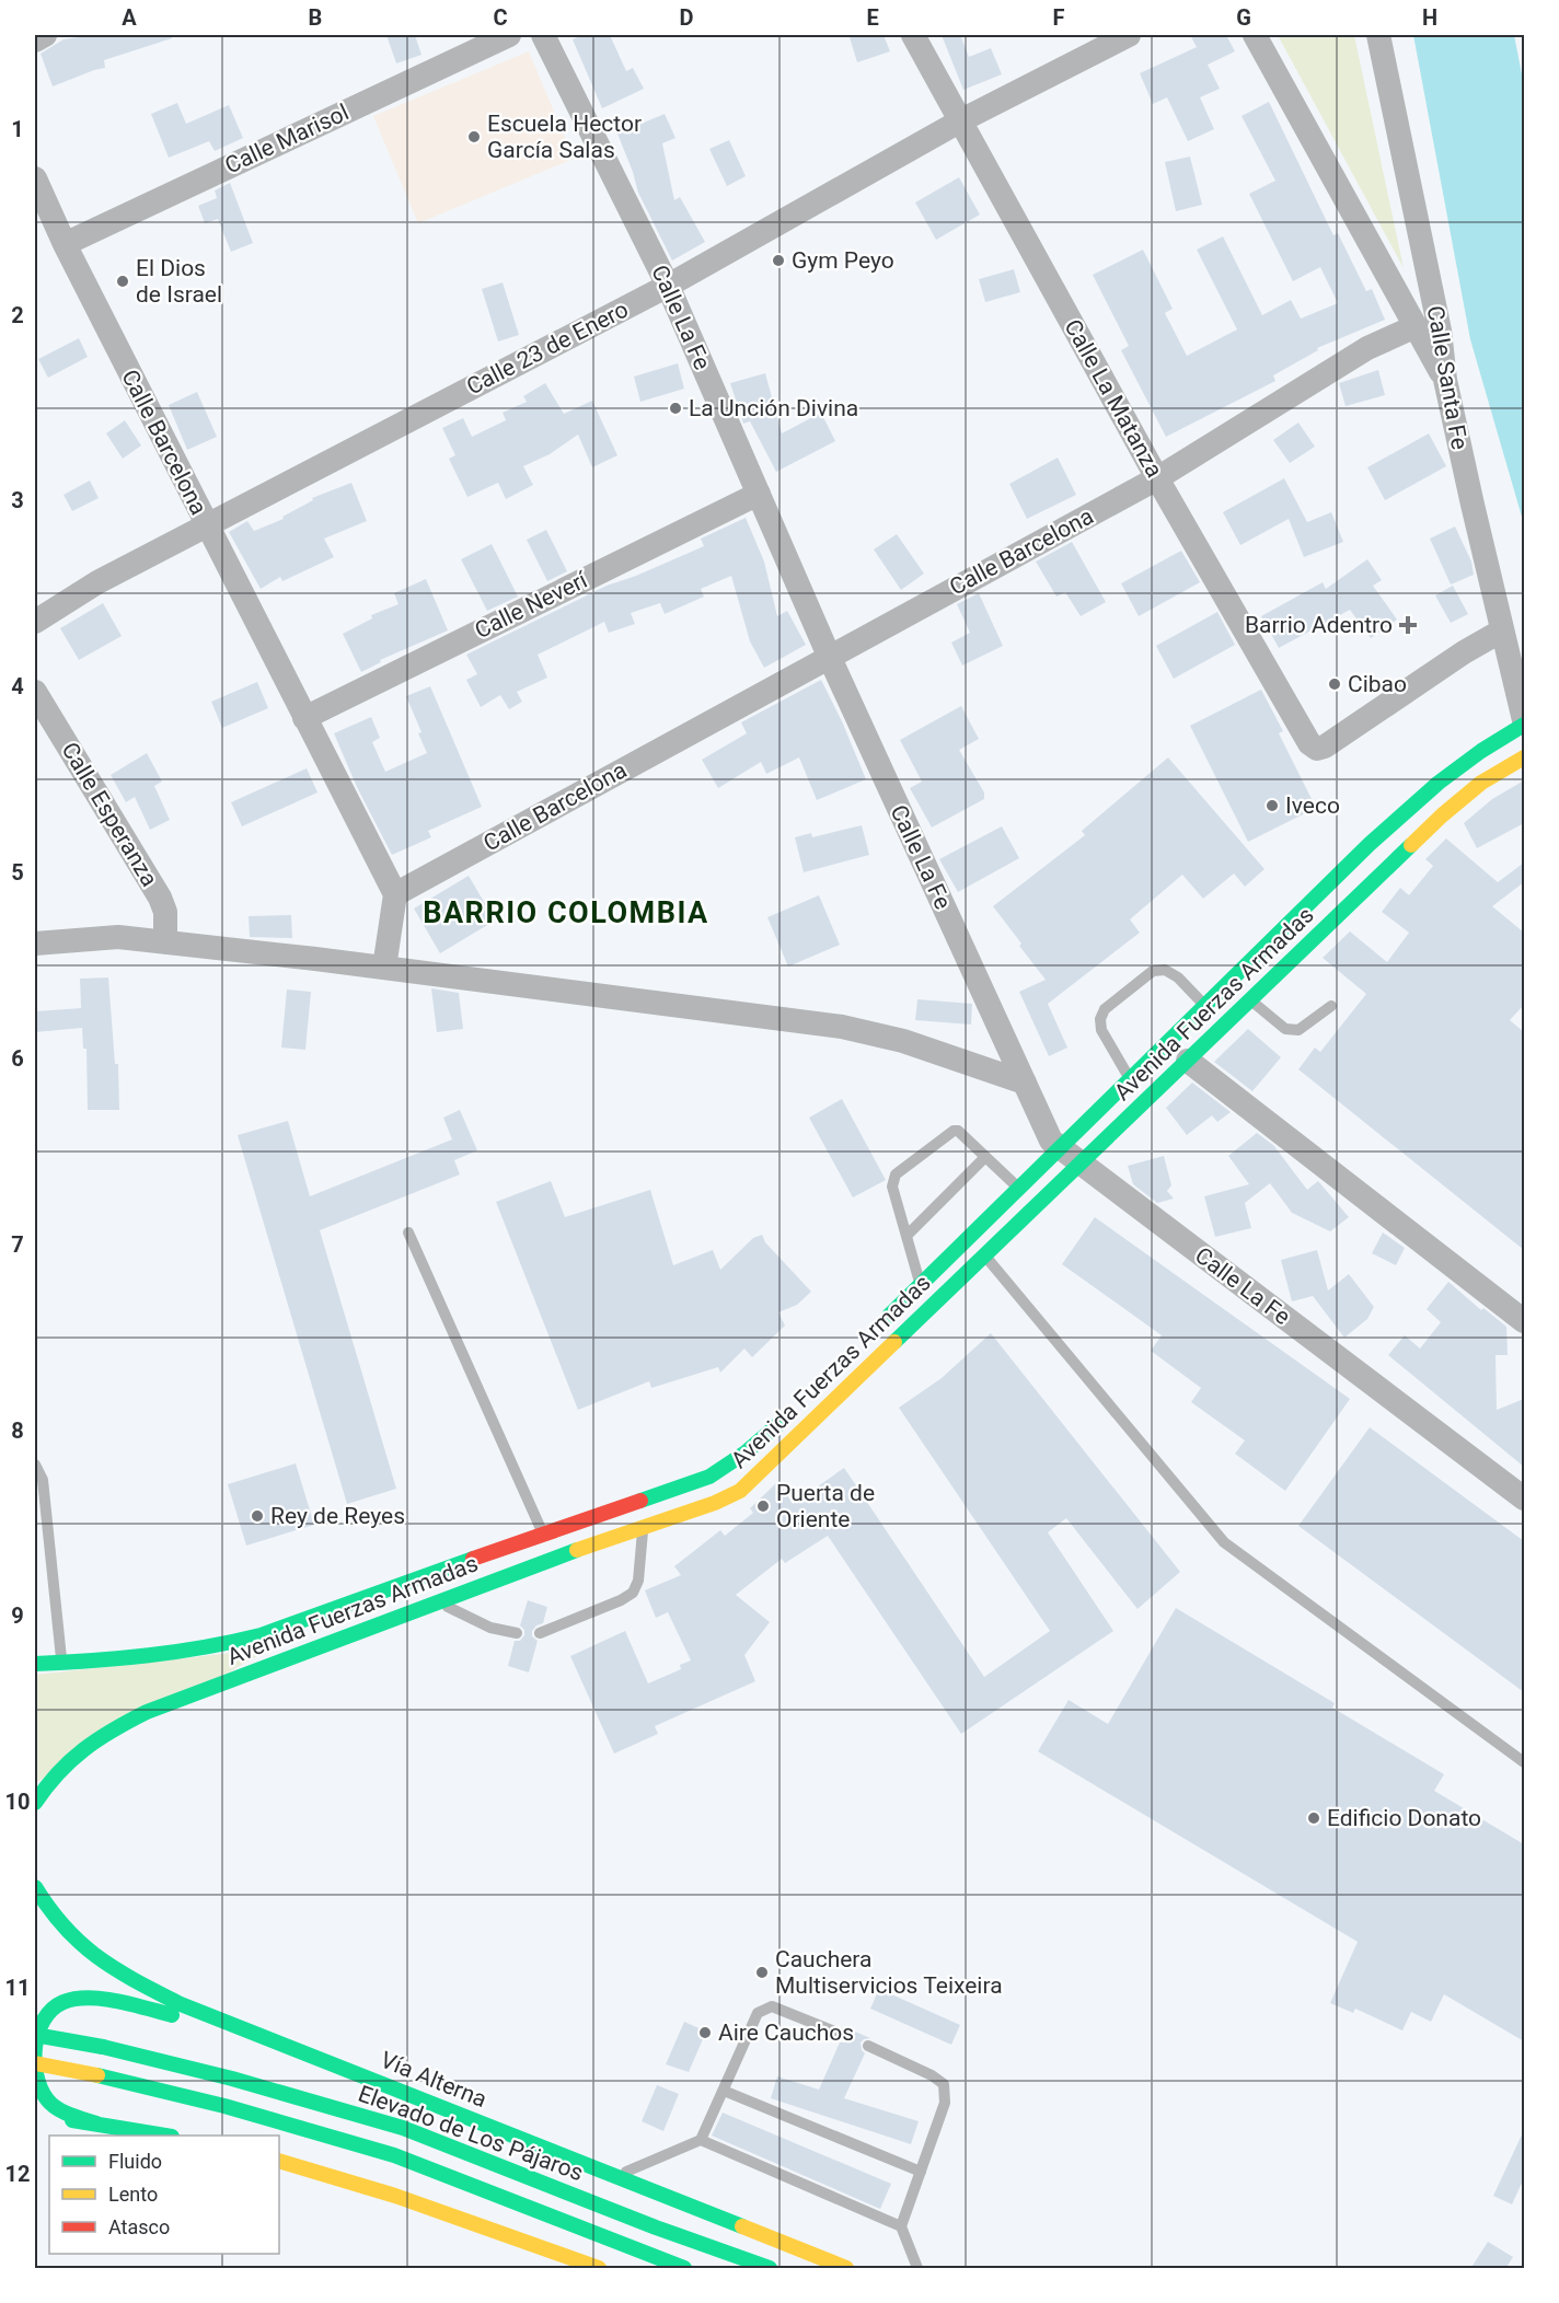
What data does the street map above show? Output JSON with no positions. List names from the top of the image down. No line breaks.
{"streets":{"main road":["Avenida Fuerzas Armadas","Vía Alterna","Elevado de Los Pájaros"],"street":["Calle Marisol","Calle La Fe","Calle 23 de Enero","Calle Santa Fe","Calle La Matanza","Calle Barcelona","Calle Neverí","Calle Esperanza"]},"crossings":[["Calle Marisol","Calle Barcelona"],["Calle La Fe","Calle 23 de Enero"],["Calle La Fe","Calle Barcelona"],["Calle La Fe","Calle Neverí"],["Calle La Fe","Avenida Fuerzas Armadas"],["Calle 23 de Enero","Calle La Matanza"],["Calle 23 de Enero","Calle Barcelona"],["Calle Santa Fe","Calle La Matanza"],["Calle La Matanza","Calle Barcelona"],["Calle Barcelona","Calle Neverí"]],"districts":["BARRIO COLOMBIA"],"places":{"other":["Escuela Hector García Salas","Gym Peyo","El Dios de Israel","La Unción Divina","Cibao","Iveco","Puerta de Oriente","Rey de Reyes","Edificio Donato","Cauchera Multiservicios Teixeira","Aire Cauchos"],"health":["Barrio Adentro"]},"legend":["Fluido","Lento","Atasco"],"grid":{"columns":["A","B","C","D","E","F","G","H"],"rows":["1","2","3","4","5","6","7","8","9","10","11","12"]}}
